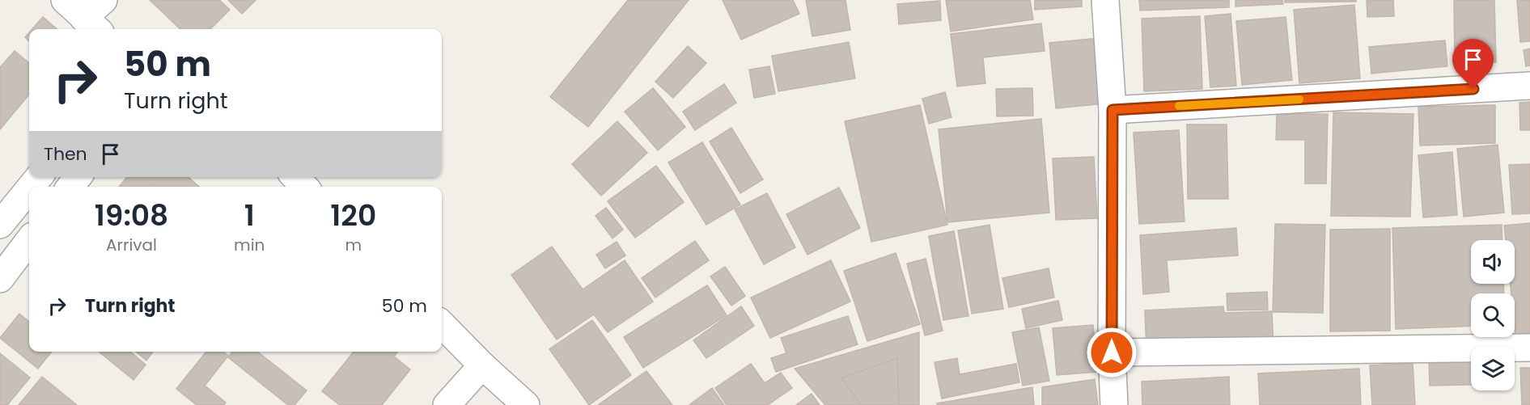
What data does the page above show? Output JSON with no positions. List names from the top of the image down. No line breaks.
{"page":{"turn":["50 m","Turn right"],"then":"Then","eta":["19:08","Arrival","1","min","120","m"],"list":[{"name":"Turn right","value":"50 m"}]}}
